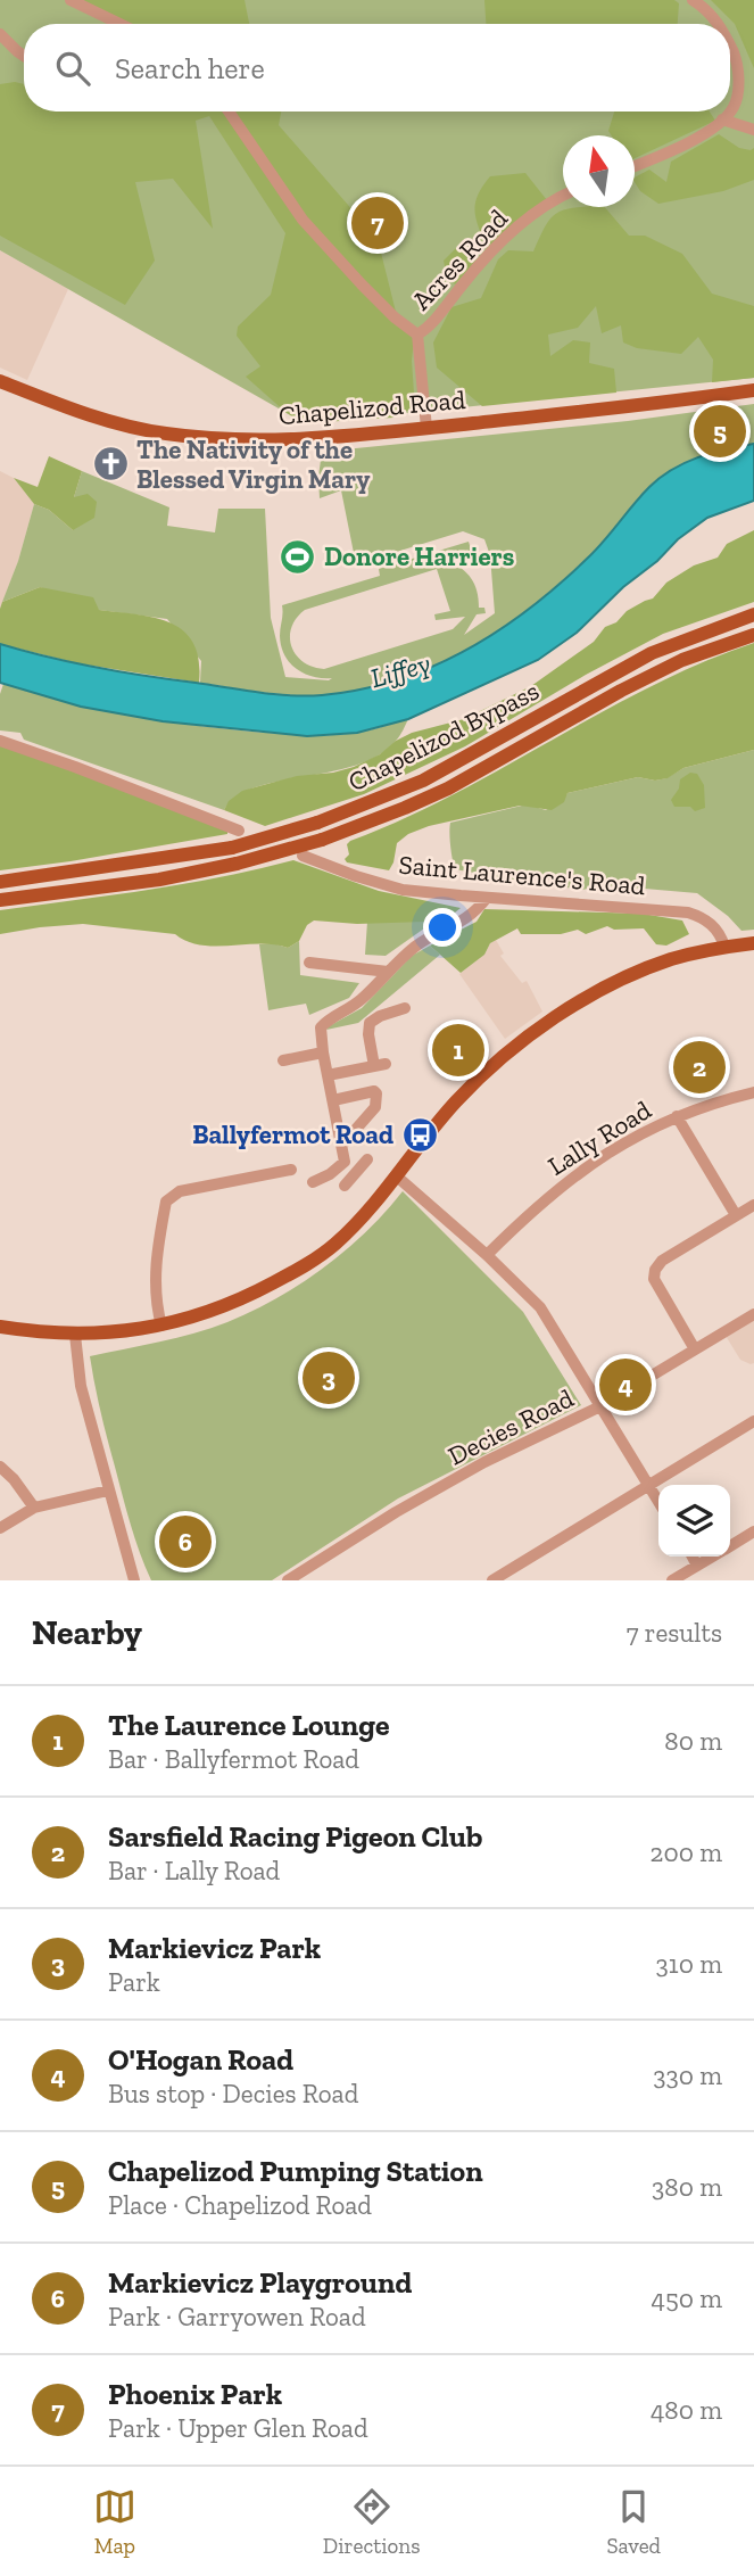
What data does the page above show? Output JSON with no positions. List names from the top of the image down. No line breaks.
{"streets":{"main road":["Chapelizod Road","Chapelizod Bypass"],"street":["Acres Road","Saint Laurence's Road","Lally Road","Decies Road"]},"water":["Liffey"],"places":{"church":["The Nativity of the Blessed Virgin Mary"],"sports":["Donore Harriers"],"bus stop":["Ballyfermot Road"]},"north":"top","page":{"search":"Search here","pins":["7","5","1","2","3","4","6"],"heading":["Nearby","7 results"],"list":[{"mark":"1","name":"The Laurence Lounge","note":"Bar · Ballyfermot Road","value":"80 m"},{"mark":"2","name":"Sarsfield Racing Pigeon Club","note":"Bar · Lally Road","value":"200 m"},{"mark":"3","name":"Markievicz Park","note":"Park","value":"310 m"},{"mark":"4","name":"O'Hogan Road","note":"Bus stop · Decies Road","value":"330 m"},{"mark":"5","name":"Chapelizod Pumping Station","note":"Place · Chapelizod Road","value":"380 m"},{"mark":"6","name":"Markievicz Playground","note":"Park · Garryowen Road","value":"450 m"},{"mark":"7","name":"Phoenix Park","note":"Park · Upper Glen Road","value":"480 m"}],"nav":["Map","Directions","Saved"]}}
